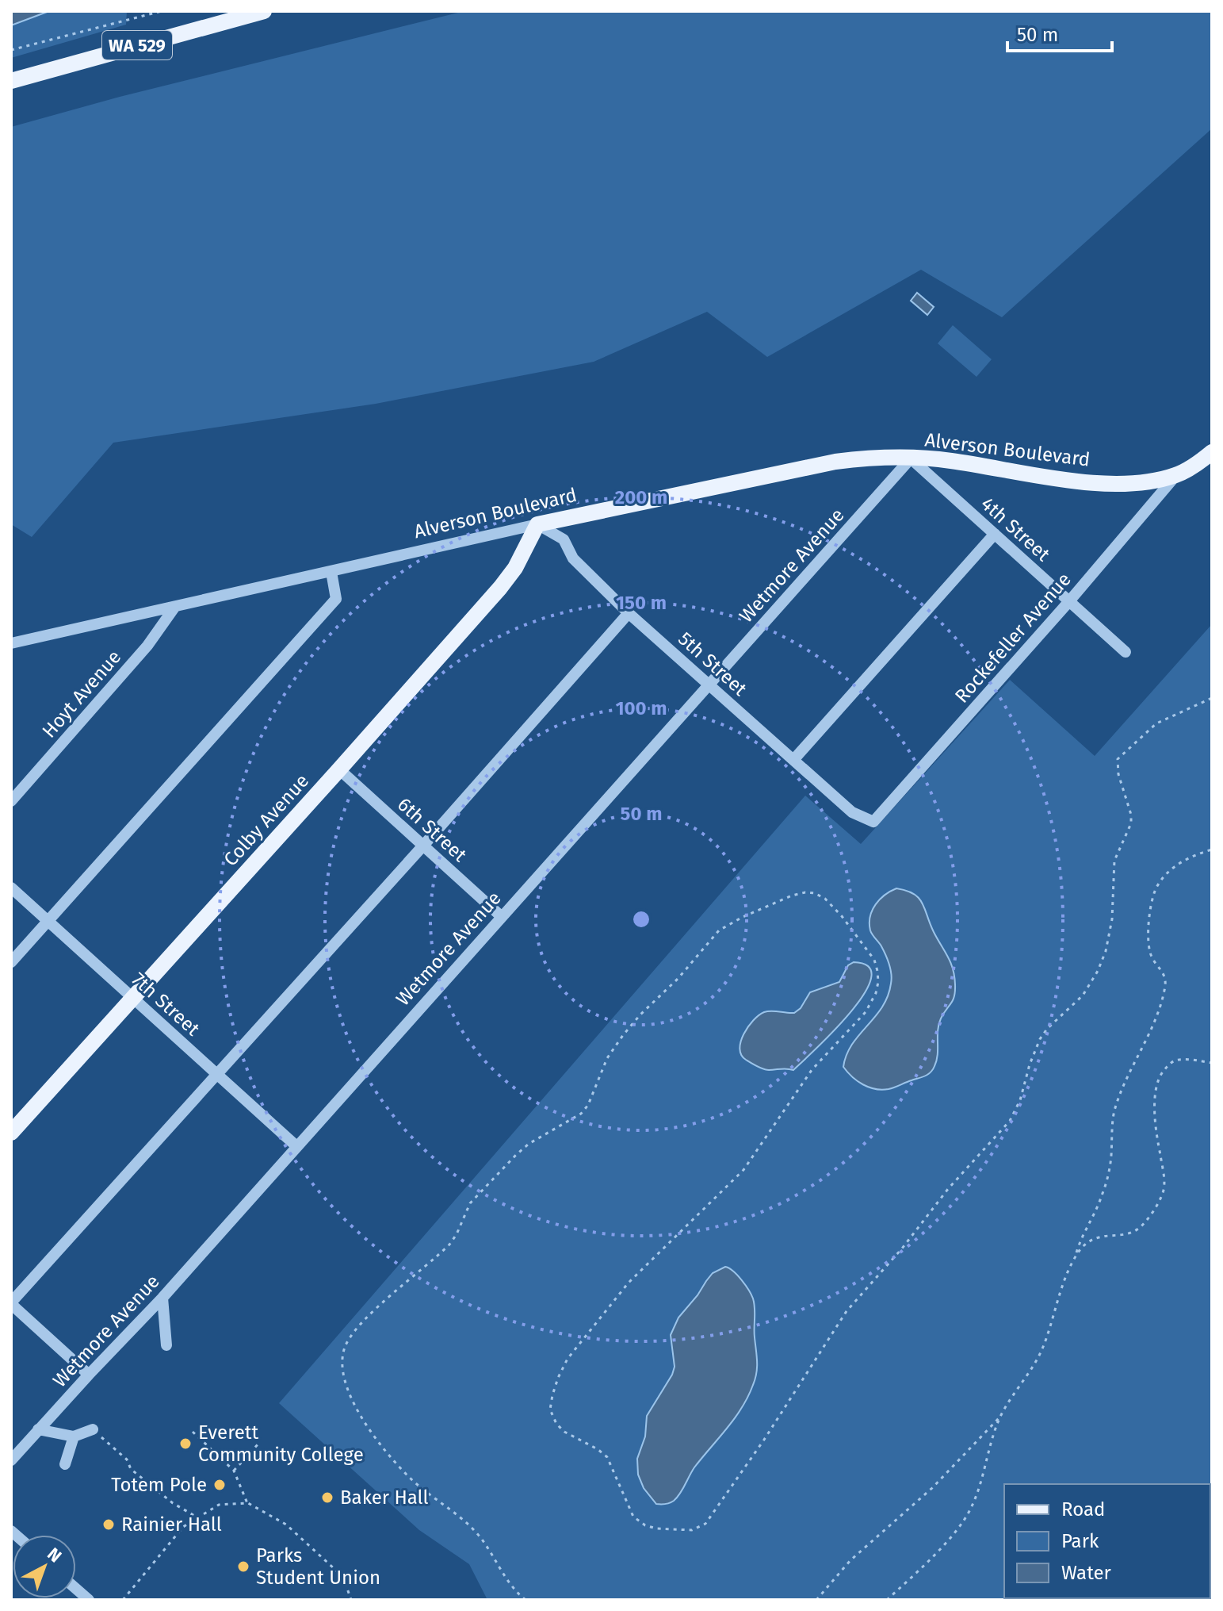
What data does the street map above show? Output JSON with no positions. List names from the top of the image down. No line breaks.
{"streets":{"main road":["WA 529","Alverson Boulevard","Colby Avenue"],"street":["4th Street","Wetmore Avenue","Rockefeller Avenue","5th Street","Hoyt Avenue","6th Street","7th Street"]},"crossings":[["Alverson Boulevard","4th Street"],["Alverson Boulevard","Wetmore Avenue"],["Alverson Boulevard","Rockefeller Avenue"],["Alverson Boulevard","5th Street"],["Alverson Boulevard","Hoyt Avenue"],["Alverson Boulevard","Colby Avenue"],["4th Street","Wetmore Avenue"],["4th Street","Rockefeller Avenue"],["Wetmore Avenue","5th Street"],["Wetmore Avenue","6th Street"],["Wetmore Avenue","7th Street"],["Rockefeller Avenue","5th Street"],["5th Street","Colby Avenue"],["Colby Avenue","6th Street"],["Colby Avenue","7th Street"]],"places":["Everett Community College","Totem Pole","Baker Hall","Rainier Hall","Parks Student Union"],"legend":["Road","Park","Water"],"scale_bar":"50 m","north":"top right","rings":["200 m","150 m","100 m","50 m"]}
